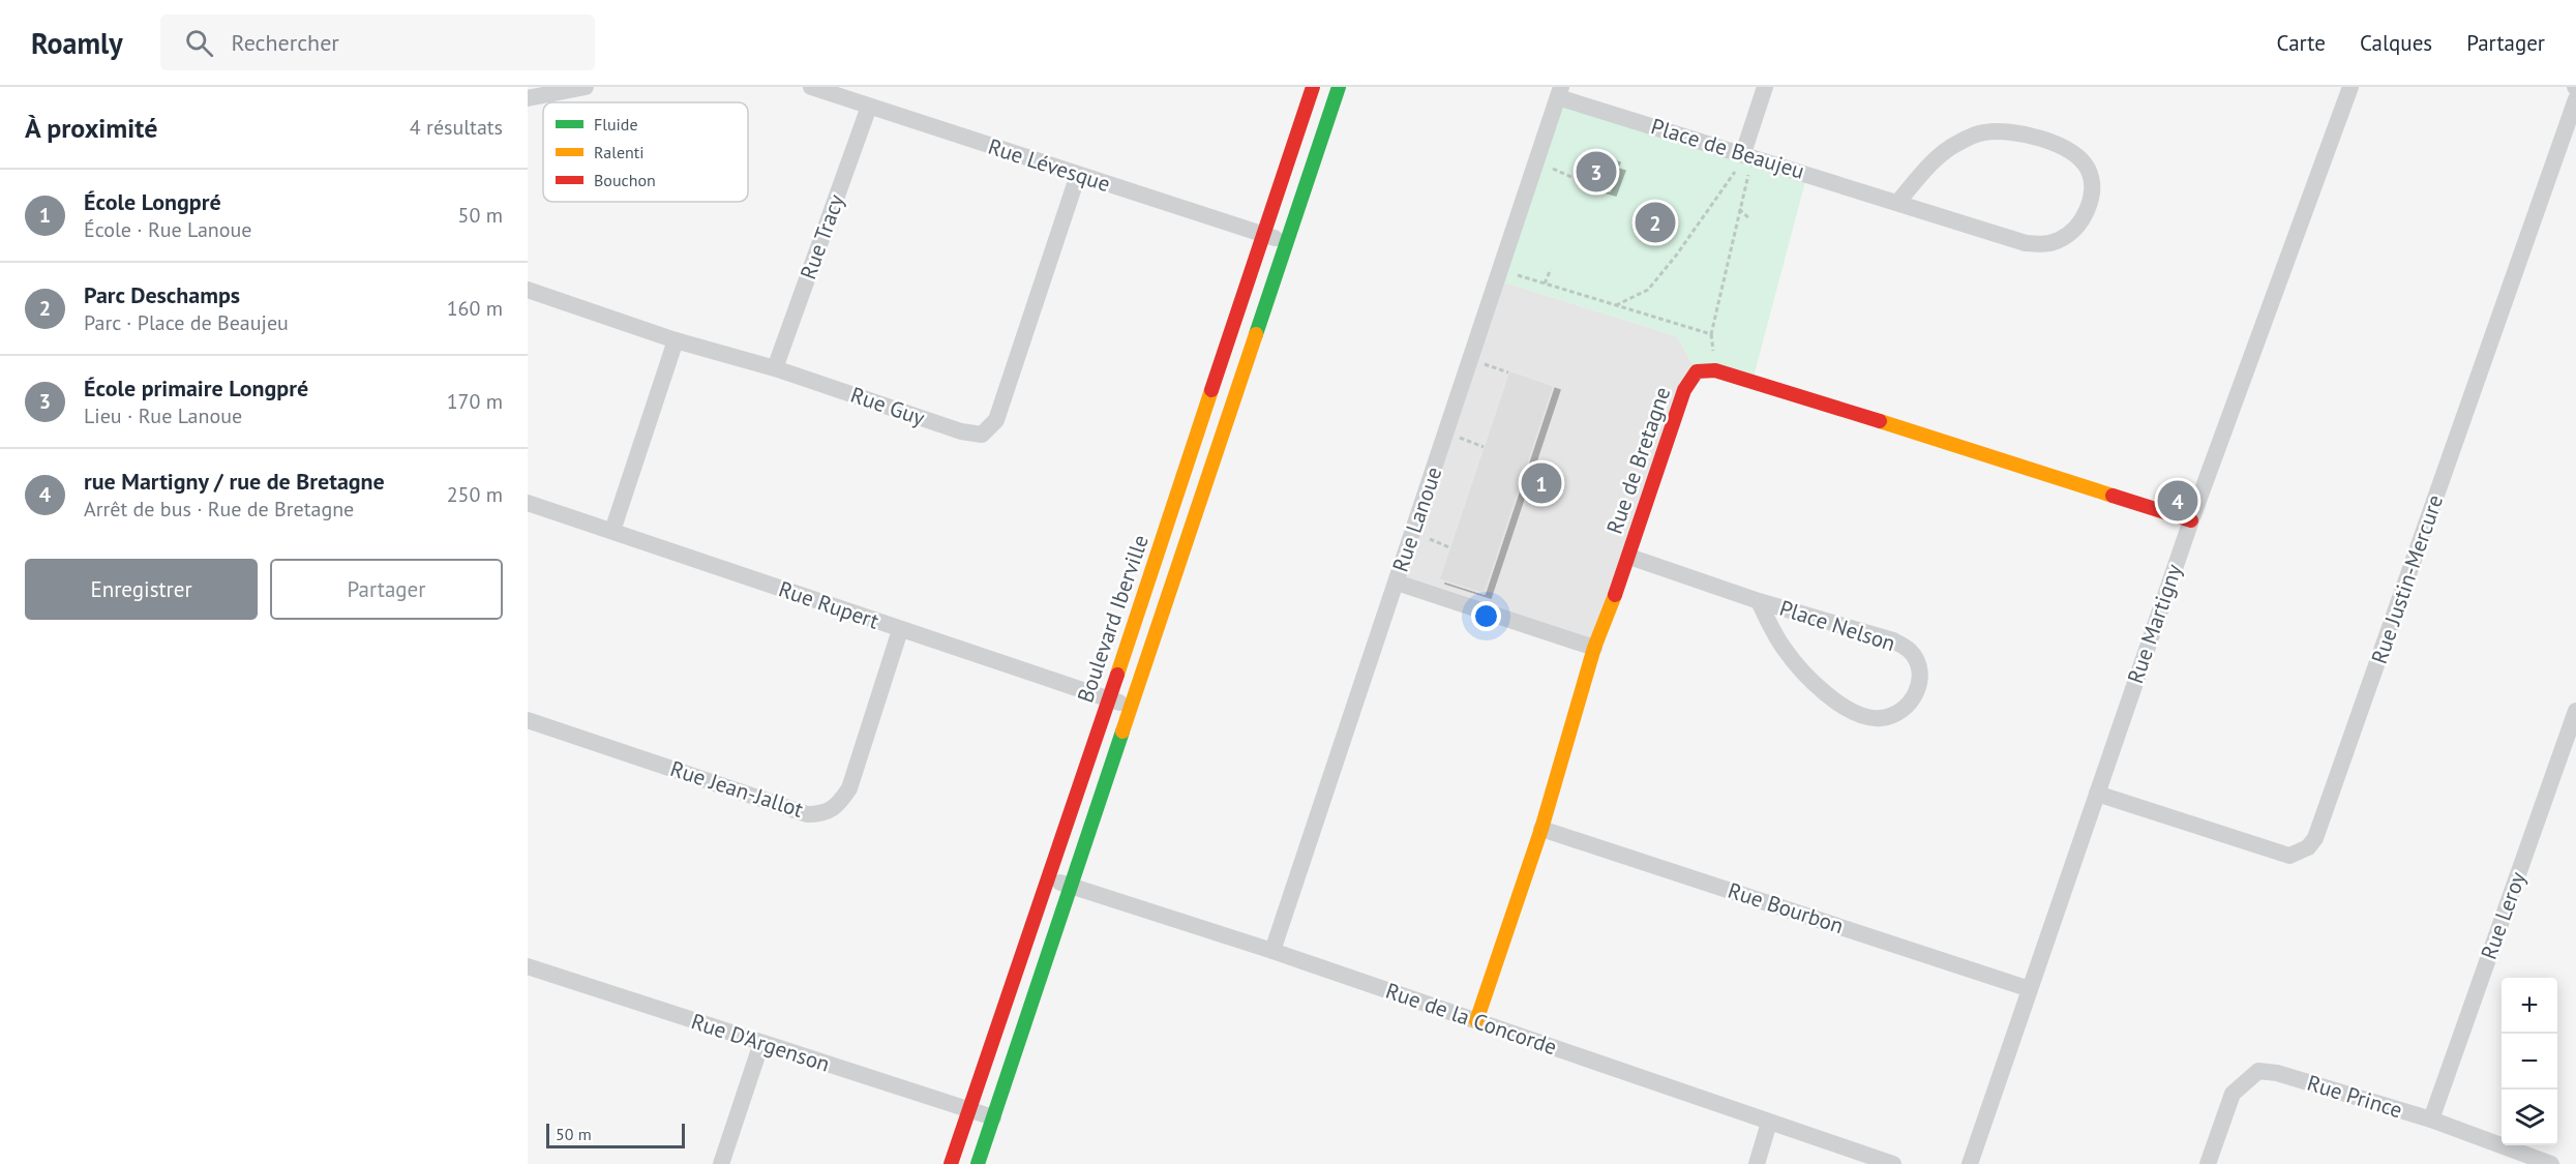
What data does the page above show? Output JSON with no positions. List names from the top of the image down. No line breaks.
{"streets":{"street":["Place de Beaujeu","Rue Lévesque","Rue Tracy","Rue Guy","Rue de Bretagne","Rue Lanoue","Rue Justin-Mercure","Rue Rupert","Boulevard Iberville","Rue Martigny","Place Nelson","Rue Jean-Jallot","Rue Bourbon","Rue Leroy","Rue de la Concorde","Rue D'Argenson","Rue Prince"]},"crossings":[["Place de Beaujeu","Rue Lanoue"],["Rue Lévesque","Rue Tracy"],["Rue Lévesque","Rue Guy"],["Rue Lévesque","Boulevard Iberville"],["Rue Tracy","Rue Guy"],["Rue de Bretagne","Rue Martigny"],["Rue de Bretagne","Place Nelson"],["Rue de Bretagne","Rue Bourbon"],["Rue de Bretagne","Rue de la Concorde"],["Rue Lanoue","Rue de la Concorde"],["Rue Justin-Mercure","Rue Martigny"],["Rue Rupert","Boulevard Iberville"],["Rue Rupert","Rue Jean-Jallot"],["Boulevard Iberville","Rue de la Concorde"],["Boulevard Iberville","Rue D'Argenson"],["Rue Martigny","Rue Bourbon"],["Rue Leroy","Rue Prince"]],"legend":["Fluide","Ralenti","Bouchon"],"scale_bar":"50 m","page":{"header":"Roamly","search":"Rechercher","nav":["Carte","Calques","Partager"],"heading":["À proximité","4 résultats"],"pins":["3","2","1","4"],"list":[{"mark":"1","name":"École Longpré","note":"École · Rue Lanoue","value":"50 m"},{"mark":"2","name":"Parc Deschamps","note":"Parc · Place de Beaujeu","value":"160 m"},{"mark":"3","name":"École primaire Longpré","note":"Lieu · Rue Lanoue","value":"170 m"},{"mark":"4","name":"rue Martigny / rue de Bretagne","note":"Arrêt de bus · Rue de Bretagne","value":"250 m"}],"buttons":["Enregistrer","Partager"],"map_buttons":["+","−"],"scale":"50 m"}}
